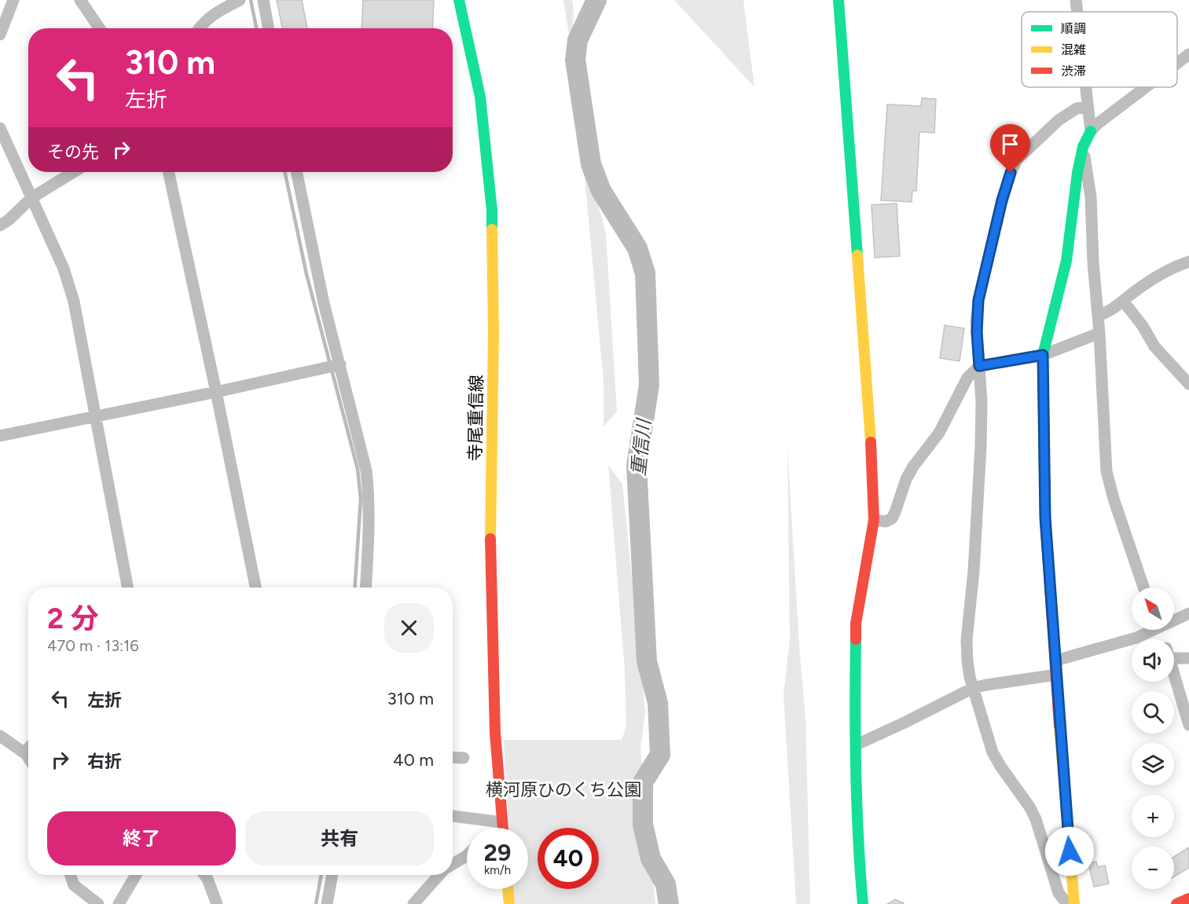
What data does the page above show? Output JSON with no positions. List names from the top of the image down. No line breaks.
{"streets":{"main road":["寺尾重信線"]},"water":["重信川"],"parks":["横河原ひのくち公園"],"legend":["順調","混雑","渋滞"],"north":"top left","page":{"turn":["310 m","左折"],"then":"その先","map_buttons":["+","−"],"heading":["2 分","470 m · 13:16"],"list":[{"name":"左折","value":"310 m"},{"name":"右折","value":"40 m"}],"buttons":["終了","共有"],"speed":"29 km/h","limit":"40"}}
